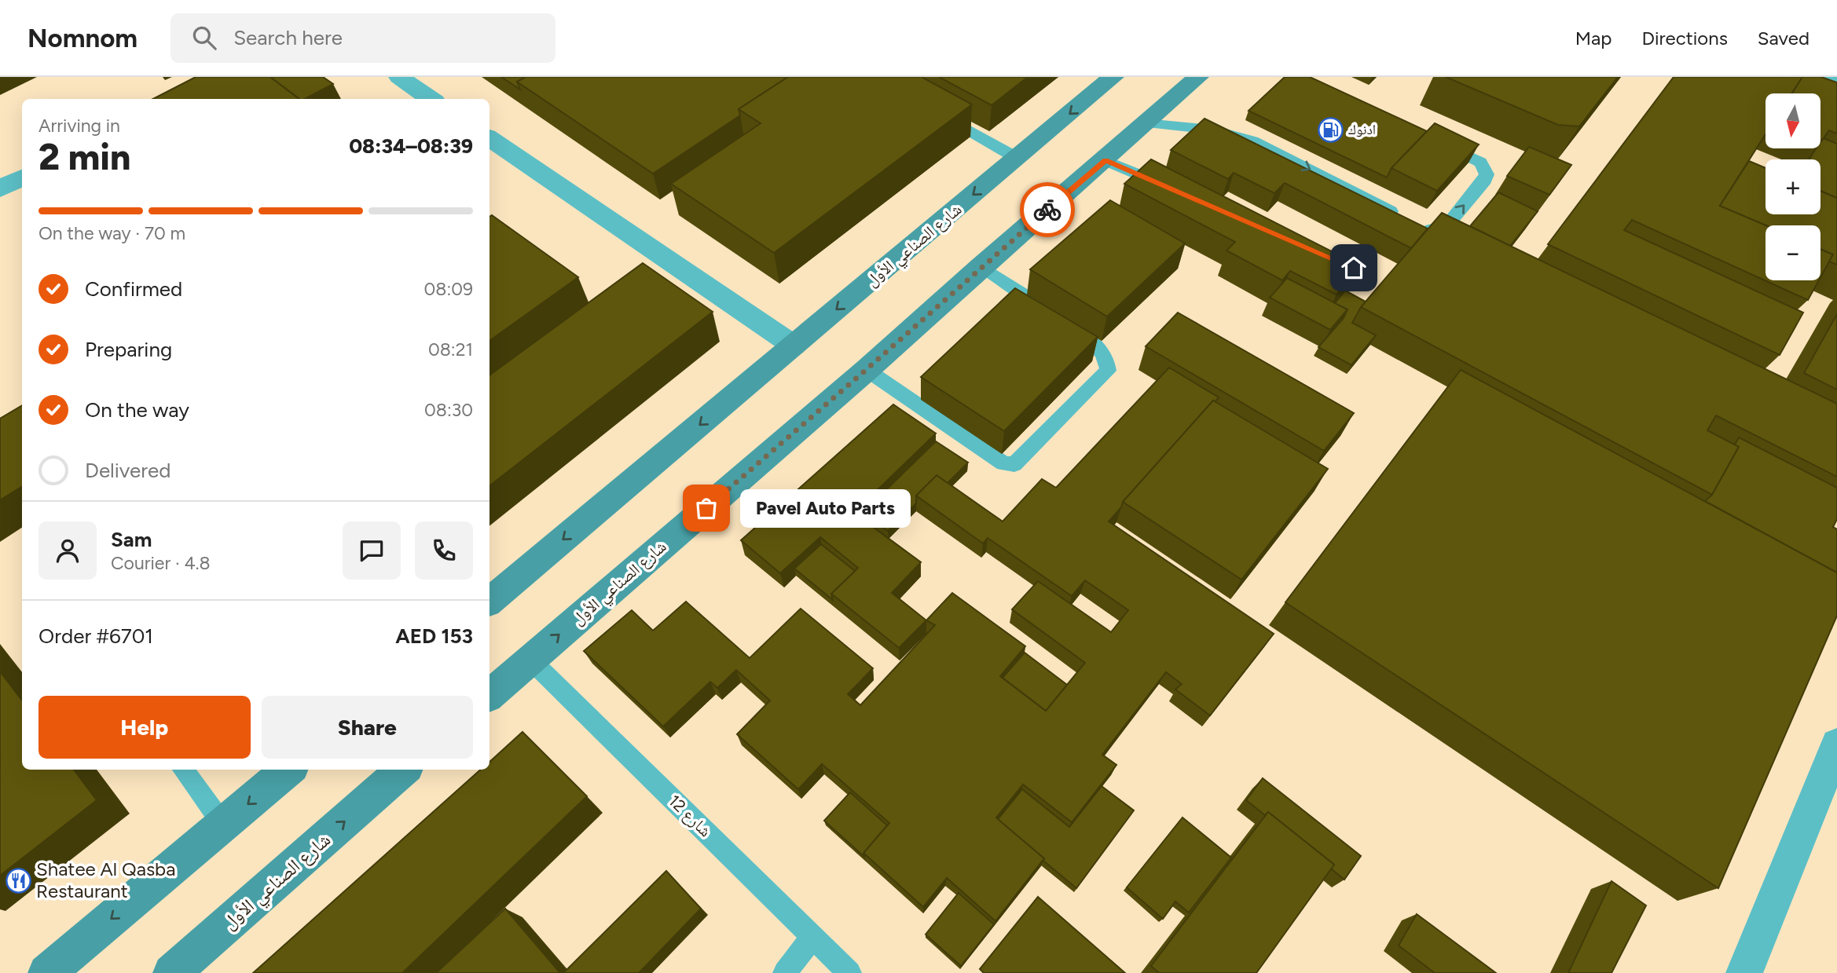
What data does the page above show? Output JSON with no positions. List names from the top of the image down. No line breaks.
{"streets":{"main road":["شارع الصناعي الأول"],"lane":["شارع 12"]},"crossings":[["شارع الصناعي الأول","شارع 12"]],"places":{"fuel station":["ادنوك"],"other":["Pavel Auto Parts"],"restaurant":["Shatee Al Qasba Restaurant"]},"north":"bottom","page":{"header":"Nomnom","search":"Search here","nav":["Map","Directions","Saved"],"map_buttons":["+","−"],"heading":["2 min","Arriving in","08:34–08:39"],"panel":["Sam","Courier · 4.8","Order #6701","AED 153"],"bar":"On the way · 70 m","list":[["Confirmed","08:09"],["Preparing","08:21"],["On the way","08:30"],"Delivered"],"bubble":"Pavel Auto Parts","buttons":["Help","Share"]}}
